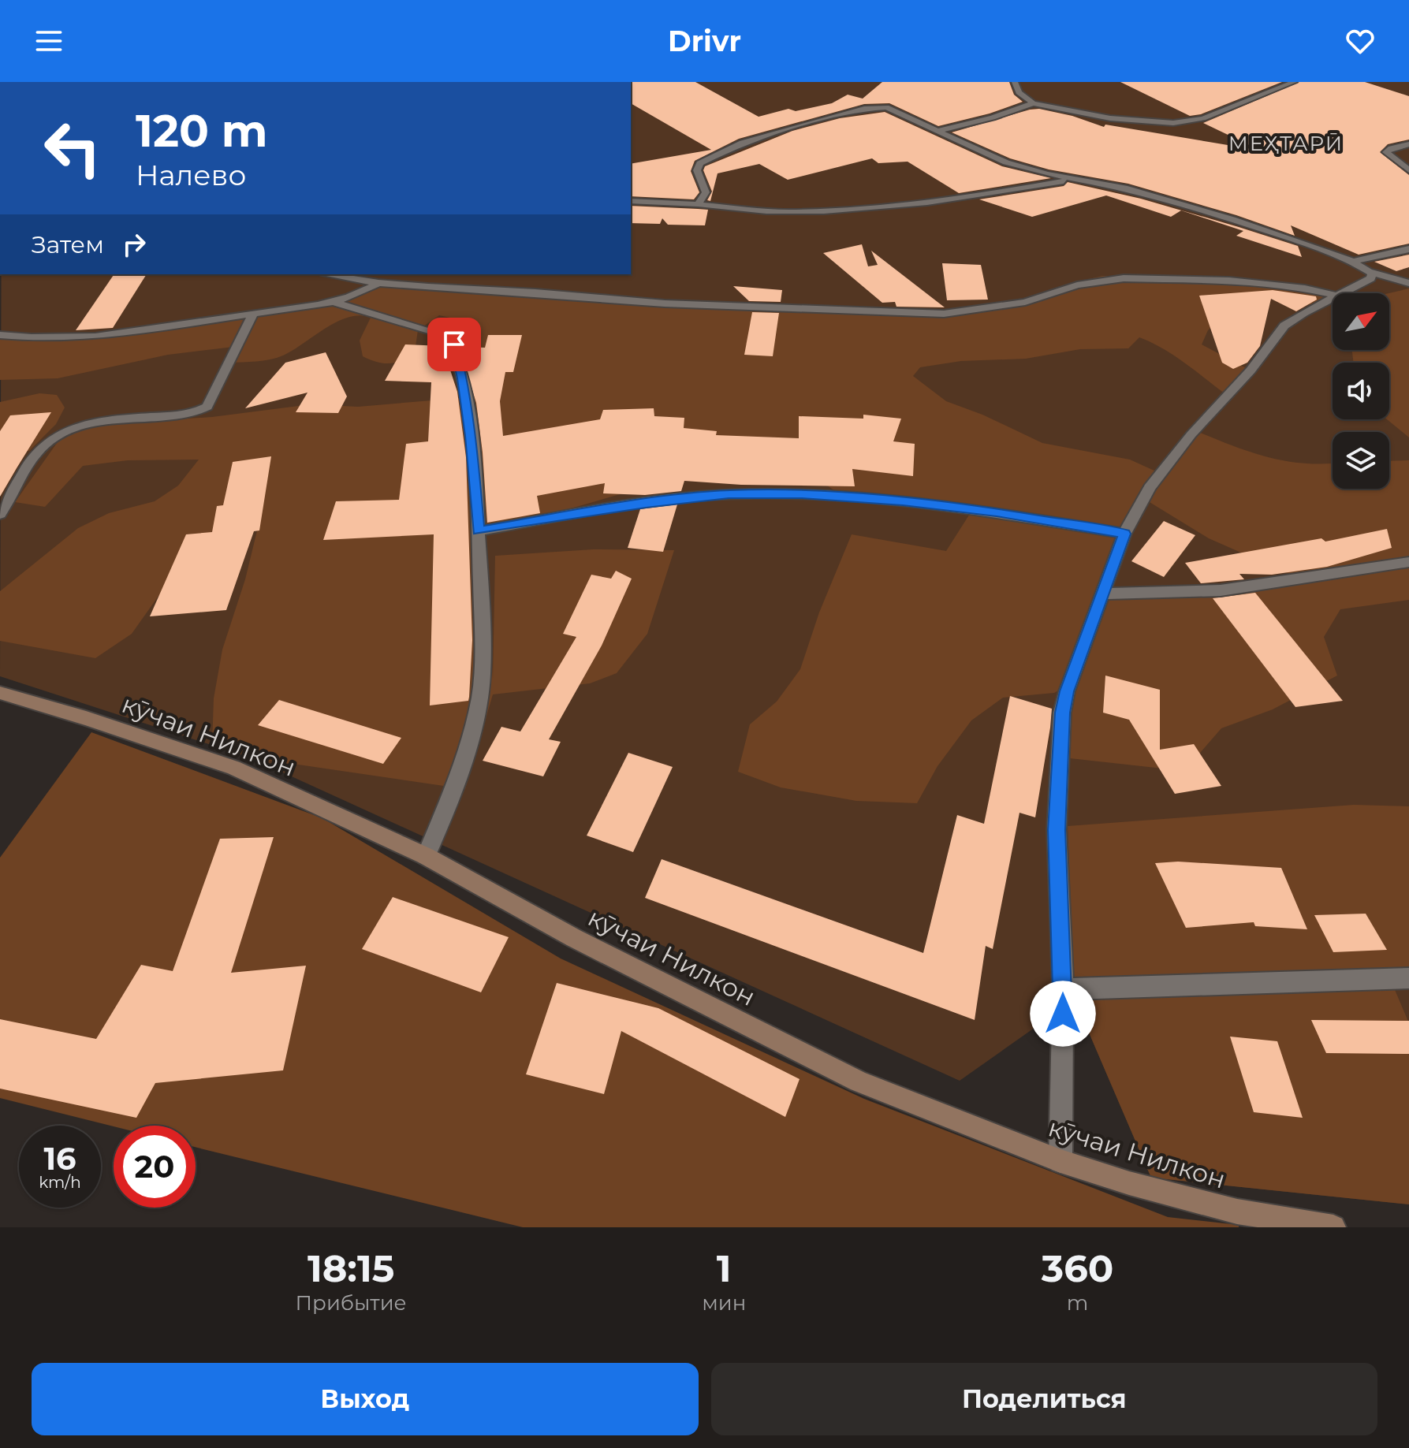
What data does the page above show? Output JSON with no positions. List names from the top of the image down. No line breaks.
{"streets":{"street":["кӯчаи Нилкон"]},"districts":["МЕҲТАРӢ"],"north":"top right","page":{"header":"Drivr","turn":["120 m","Налево"],"then":"Затем","speed":"16 km/h","limit":"20","eta":["18:15","Прибытие","1","мин","360","m"],"buttons":["Выход","Поделиться"]}}
